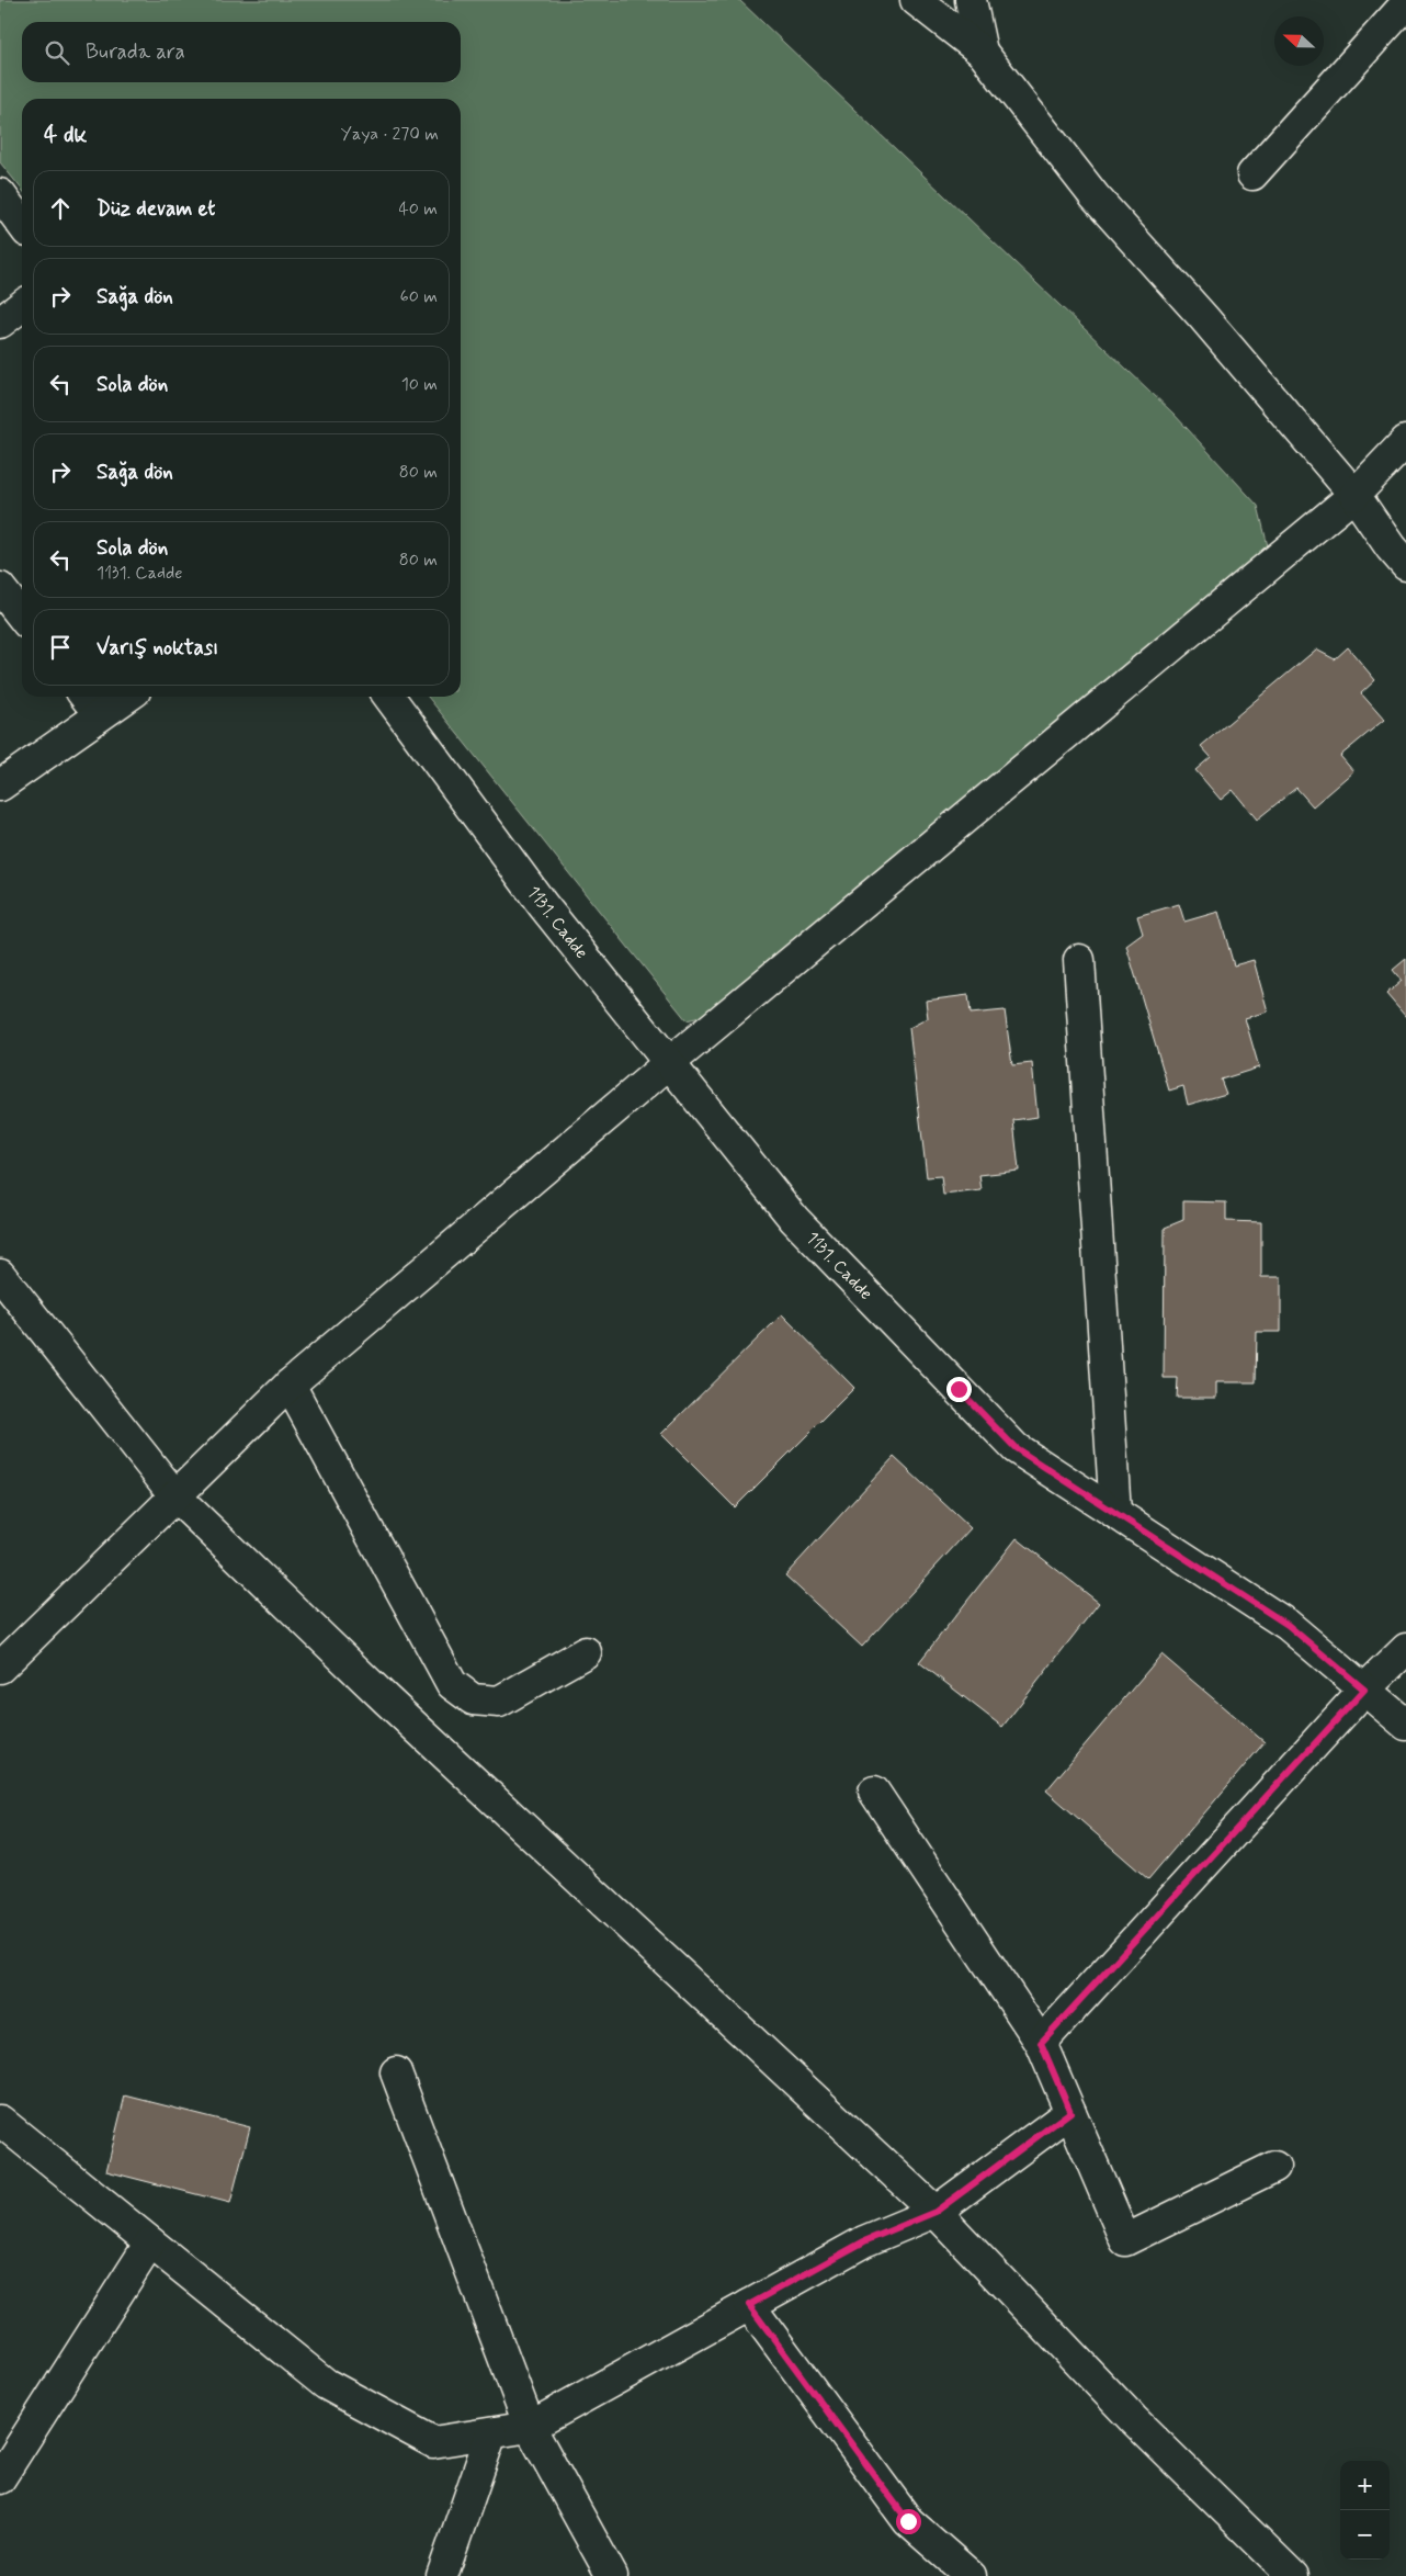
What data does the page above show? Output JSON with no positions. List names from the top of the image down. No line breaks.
{"streets":{"street":["1131. Cadde"]},"north":"left","page":{"search":"Burada ara","heading":["4 dk","Yaya · 270 m"],"list":[["Düz devam et","40 m"],["Sağa dön","60 m"],["Sola dön","10 m"],["Sağa dön","80 m"],["Sola dön","1131. Cadde","80 m"],"Varış noktası"],"map_buttons":["+","−"]}}
